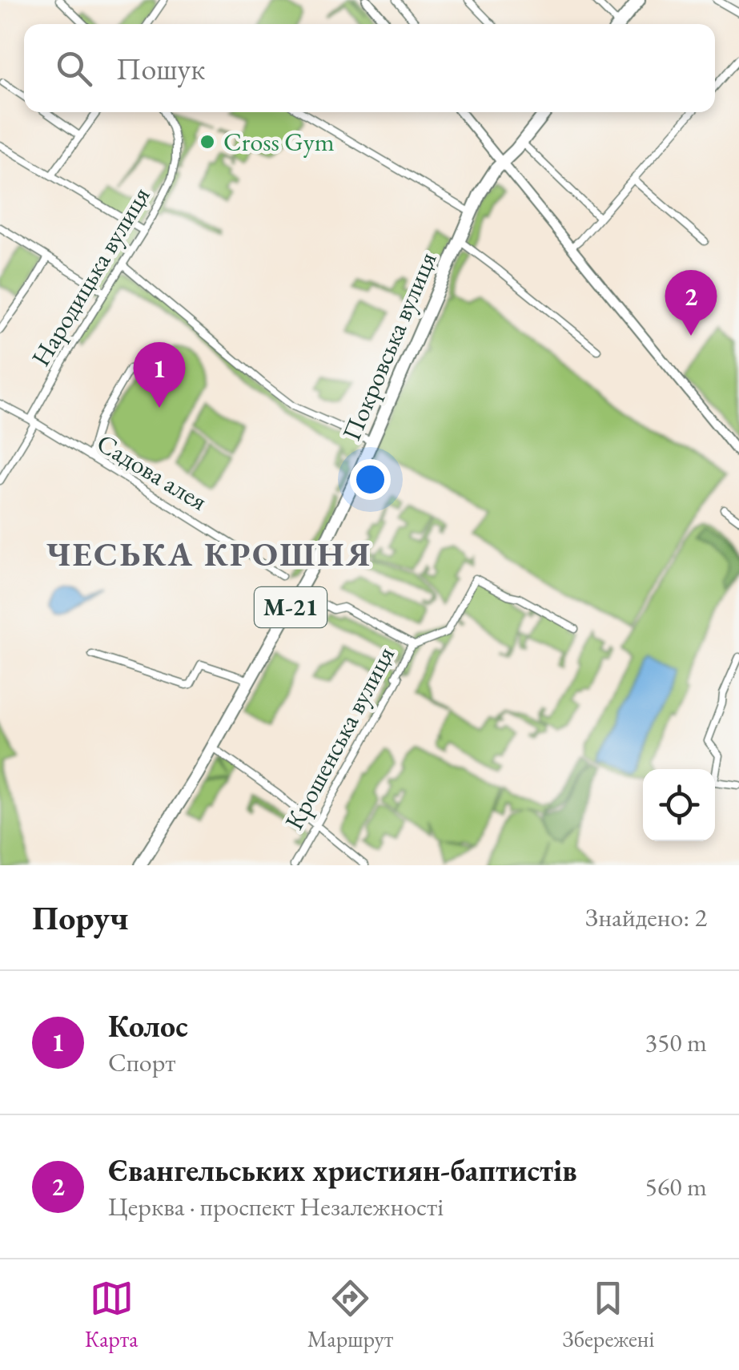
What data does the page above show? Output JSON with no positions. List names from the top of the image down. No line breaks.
{"streets":{"highway":["Покровська вулиця","М-21"],"street":["Народицька вулиця","Садова алея","Крошенська вулиця"]},"crossings":[["Народицька вулиця","Садова алея"]],"districts":["ЧЕСЬКА КРОШНЯ"],"places":["Cross Gym"],"page":{"search":"Пошук","pins":["2","1"],"heading":["Поруч","Знайдено: 2"],"list":[{"mark":"1","name":"Колос","note":"Спорт","value":"350 m"},{"mark":"2","name":"Євангельських християн-баптистів","note":"Церква · проспект Незалежності","value":"560 m"}],"nav":["Карта","Маршрут","Збережені"]}}
